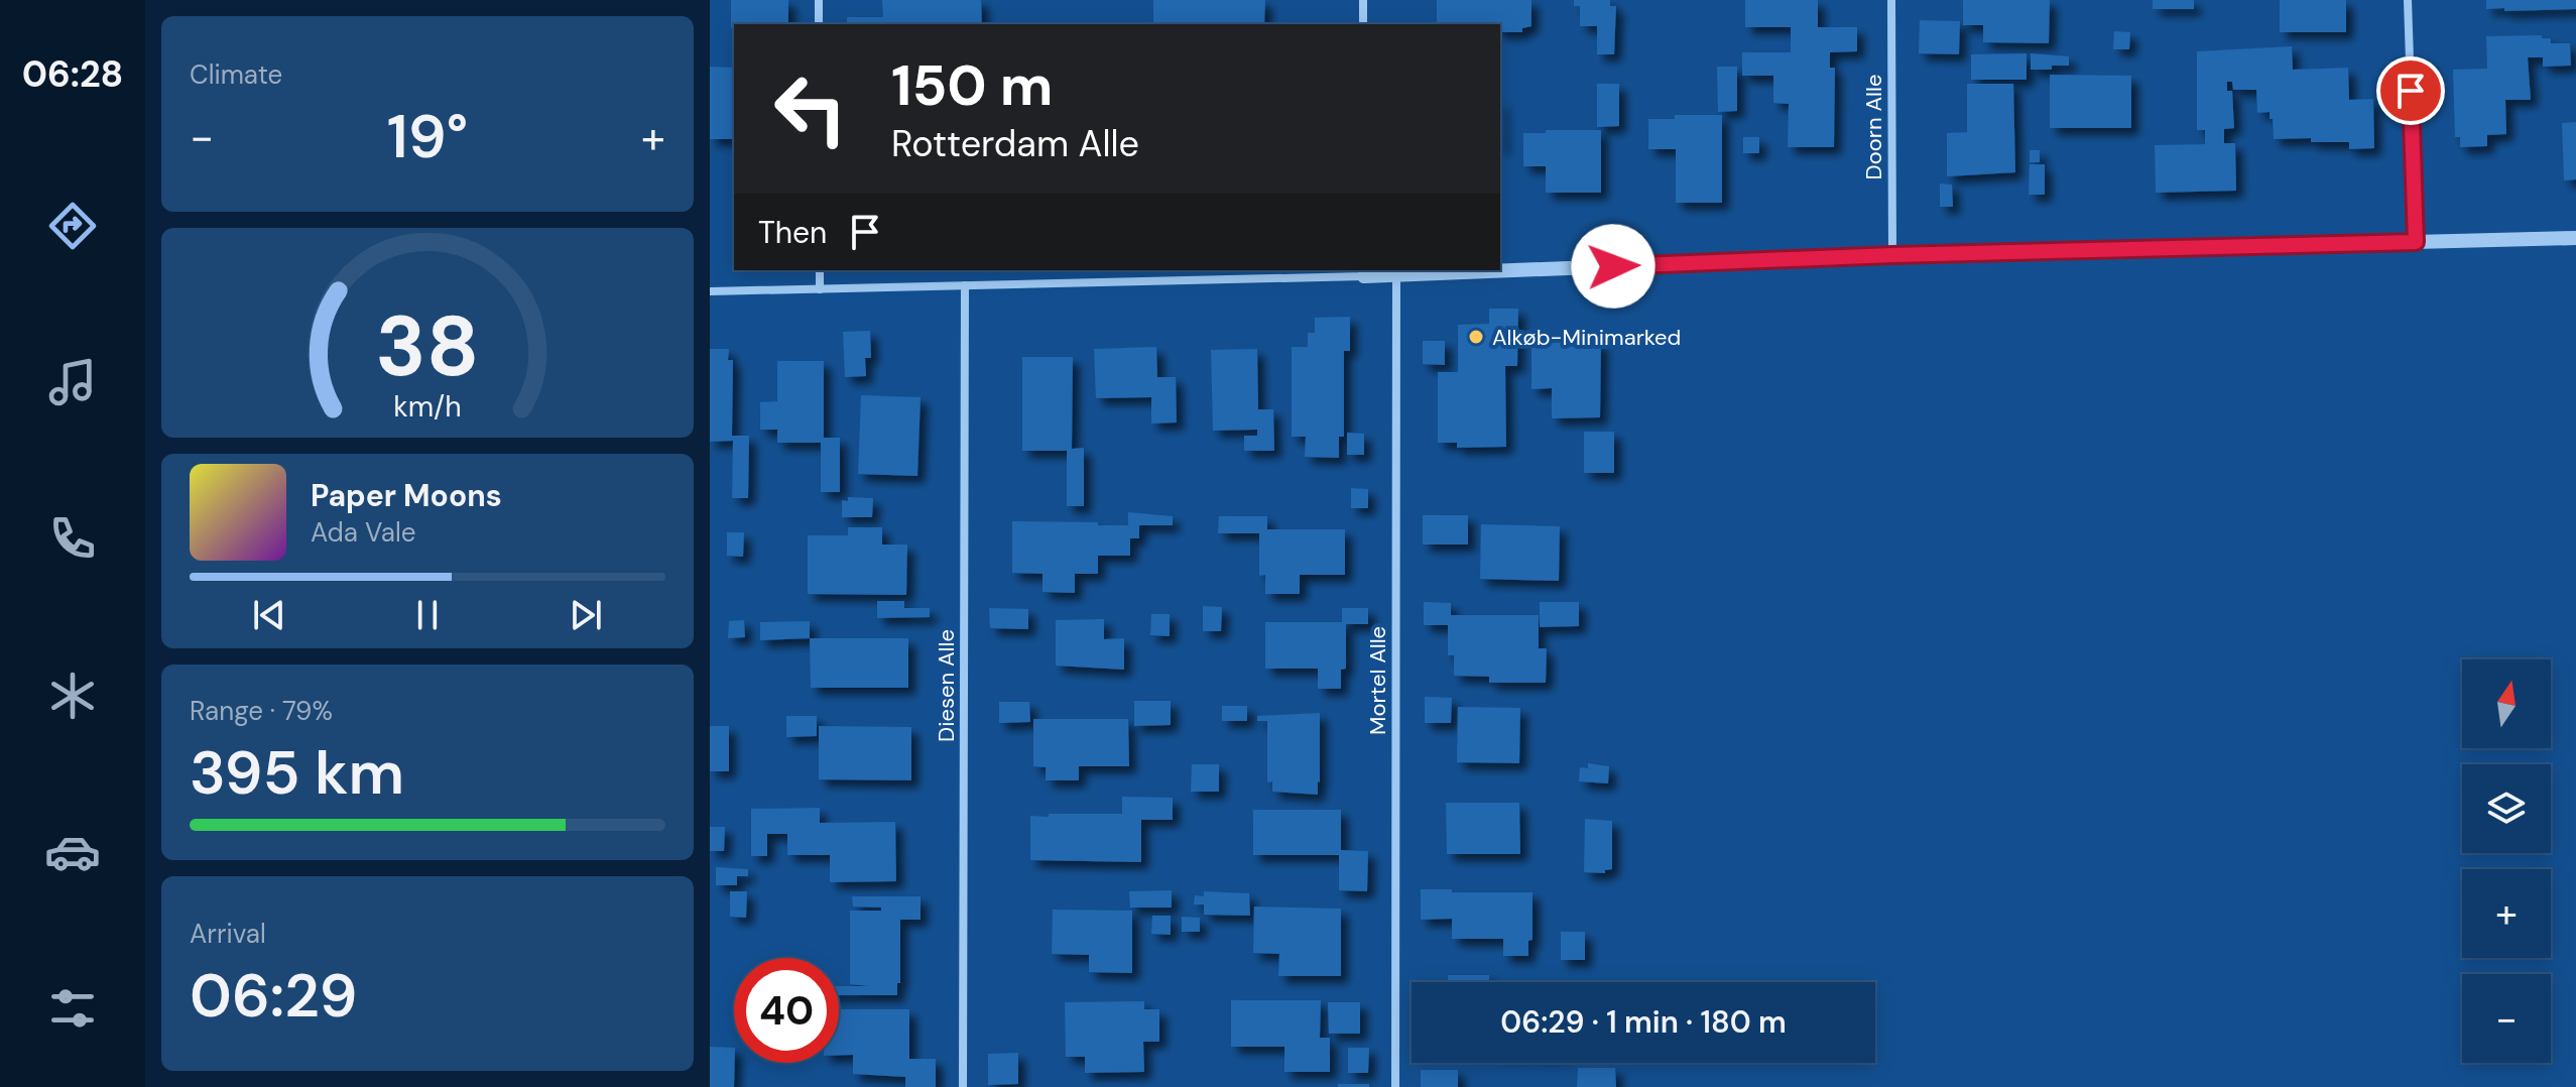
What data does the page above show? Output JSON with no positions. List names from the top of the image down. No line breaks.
{"streets":{"street":["Doorn Alle","Mortel Alle","Diesen Alle"]},"places":["Alkøb-Minimarked"],"north":"top","page":{"tabs":"06:28","tile":["Climate",["Range · 79%","395 km"],["Arrival","06:29"]],"turn":["150 m","Rotterdam Alle"],"heat":["−","19°","+"],"then":"Then","song":["Paper Moons","Ada Vale"],"map_buttons":["+","−"],"limit":"40","trip":"06:29 · 1 min · 180 m","gauge":["38","km/h"]}}
